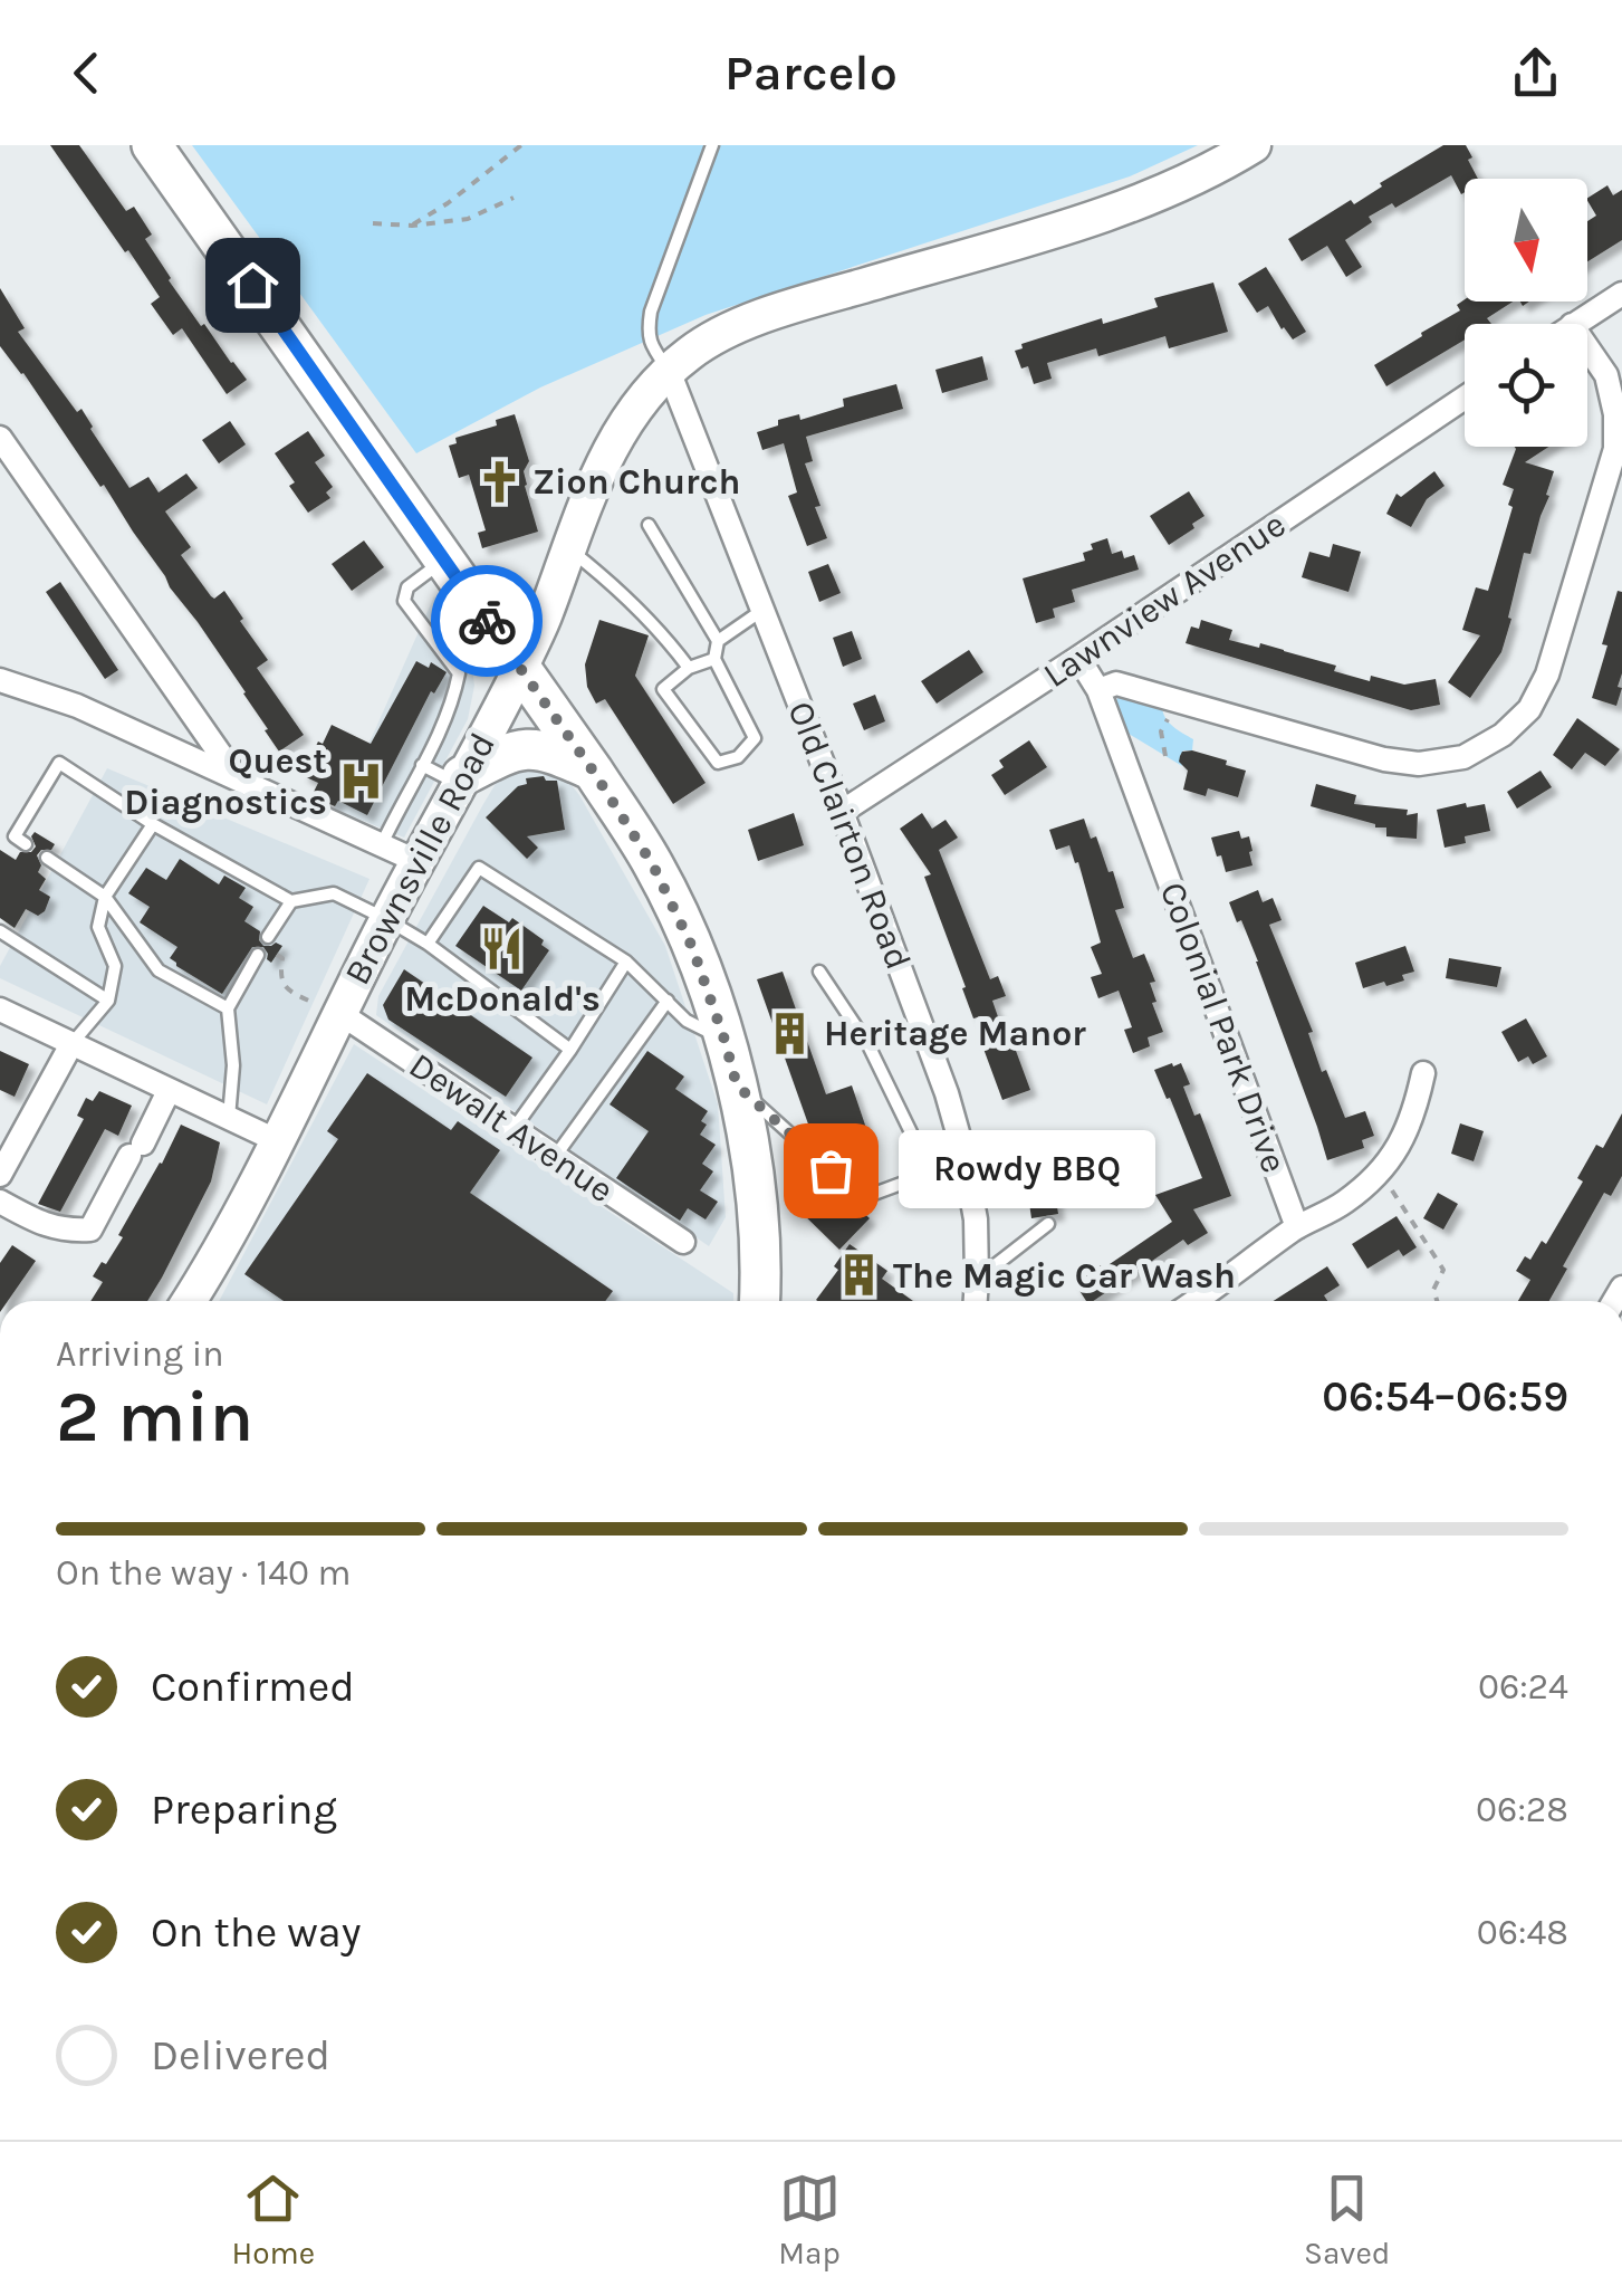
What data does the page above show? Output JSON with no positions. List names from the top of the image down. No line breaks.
{"streets":{"main road":["Brownsville Road"],"street":["Lawnview Avenue","Old Clairton Road","Colonial Park Drive","Dewalt Avenue"]},"crossings":[["Lawnview Avenue","Old Clairton Road"],["Lawnview Avenue","Colonial Park Drive"],["Old Clairton Road","Brownsville Road"],["Brownsville Road","Dewalt Avenue"]],"places":{"church":["Zion Church"],"hospital":["Quest Diagnostics"],"restaurant":["McDonald's"],"building":["Heritage Manor","The Magic Car Wash"],"other":["Rowdy BBQ"]},"north":"bottom","page":{"header":"Parcelo","bubble":"Rowdy BBQ","heading":["2 min","Arriving in","06:54–06:59"],"bar":"On the way · 140 m","list":[["Confirmed","06:24"],["Preparing","06:28"],["On the way","06:48"],"Delivered"],"tabs":["Home","Map","Saved"]}}
